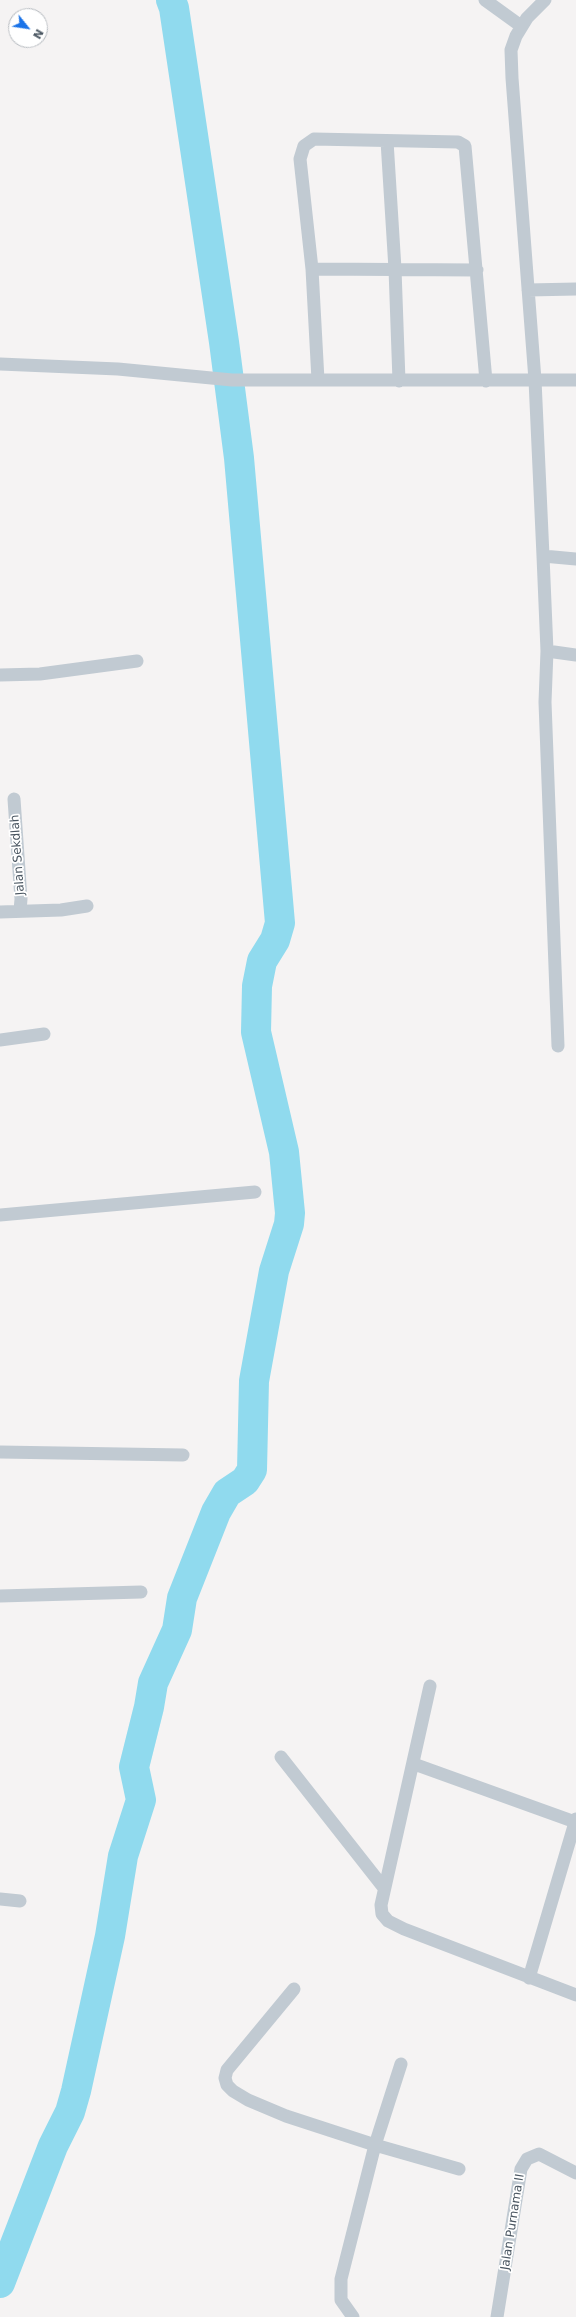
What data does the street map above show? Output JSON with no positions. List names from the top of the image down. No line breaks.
{"streets":{"street":["Jalan Sekdlah","Jalan Purnama II"]},"north":"bottom right"}
